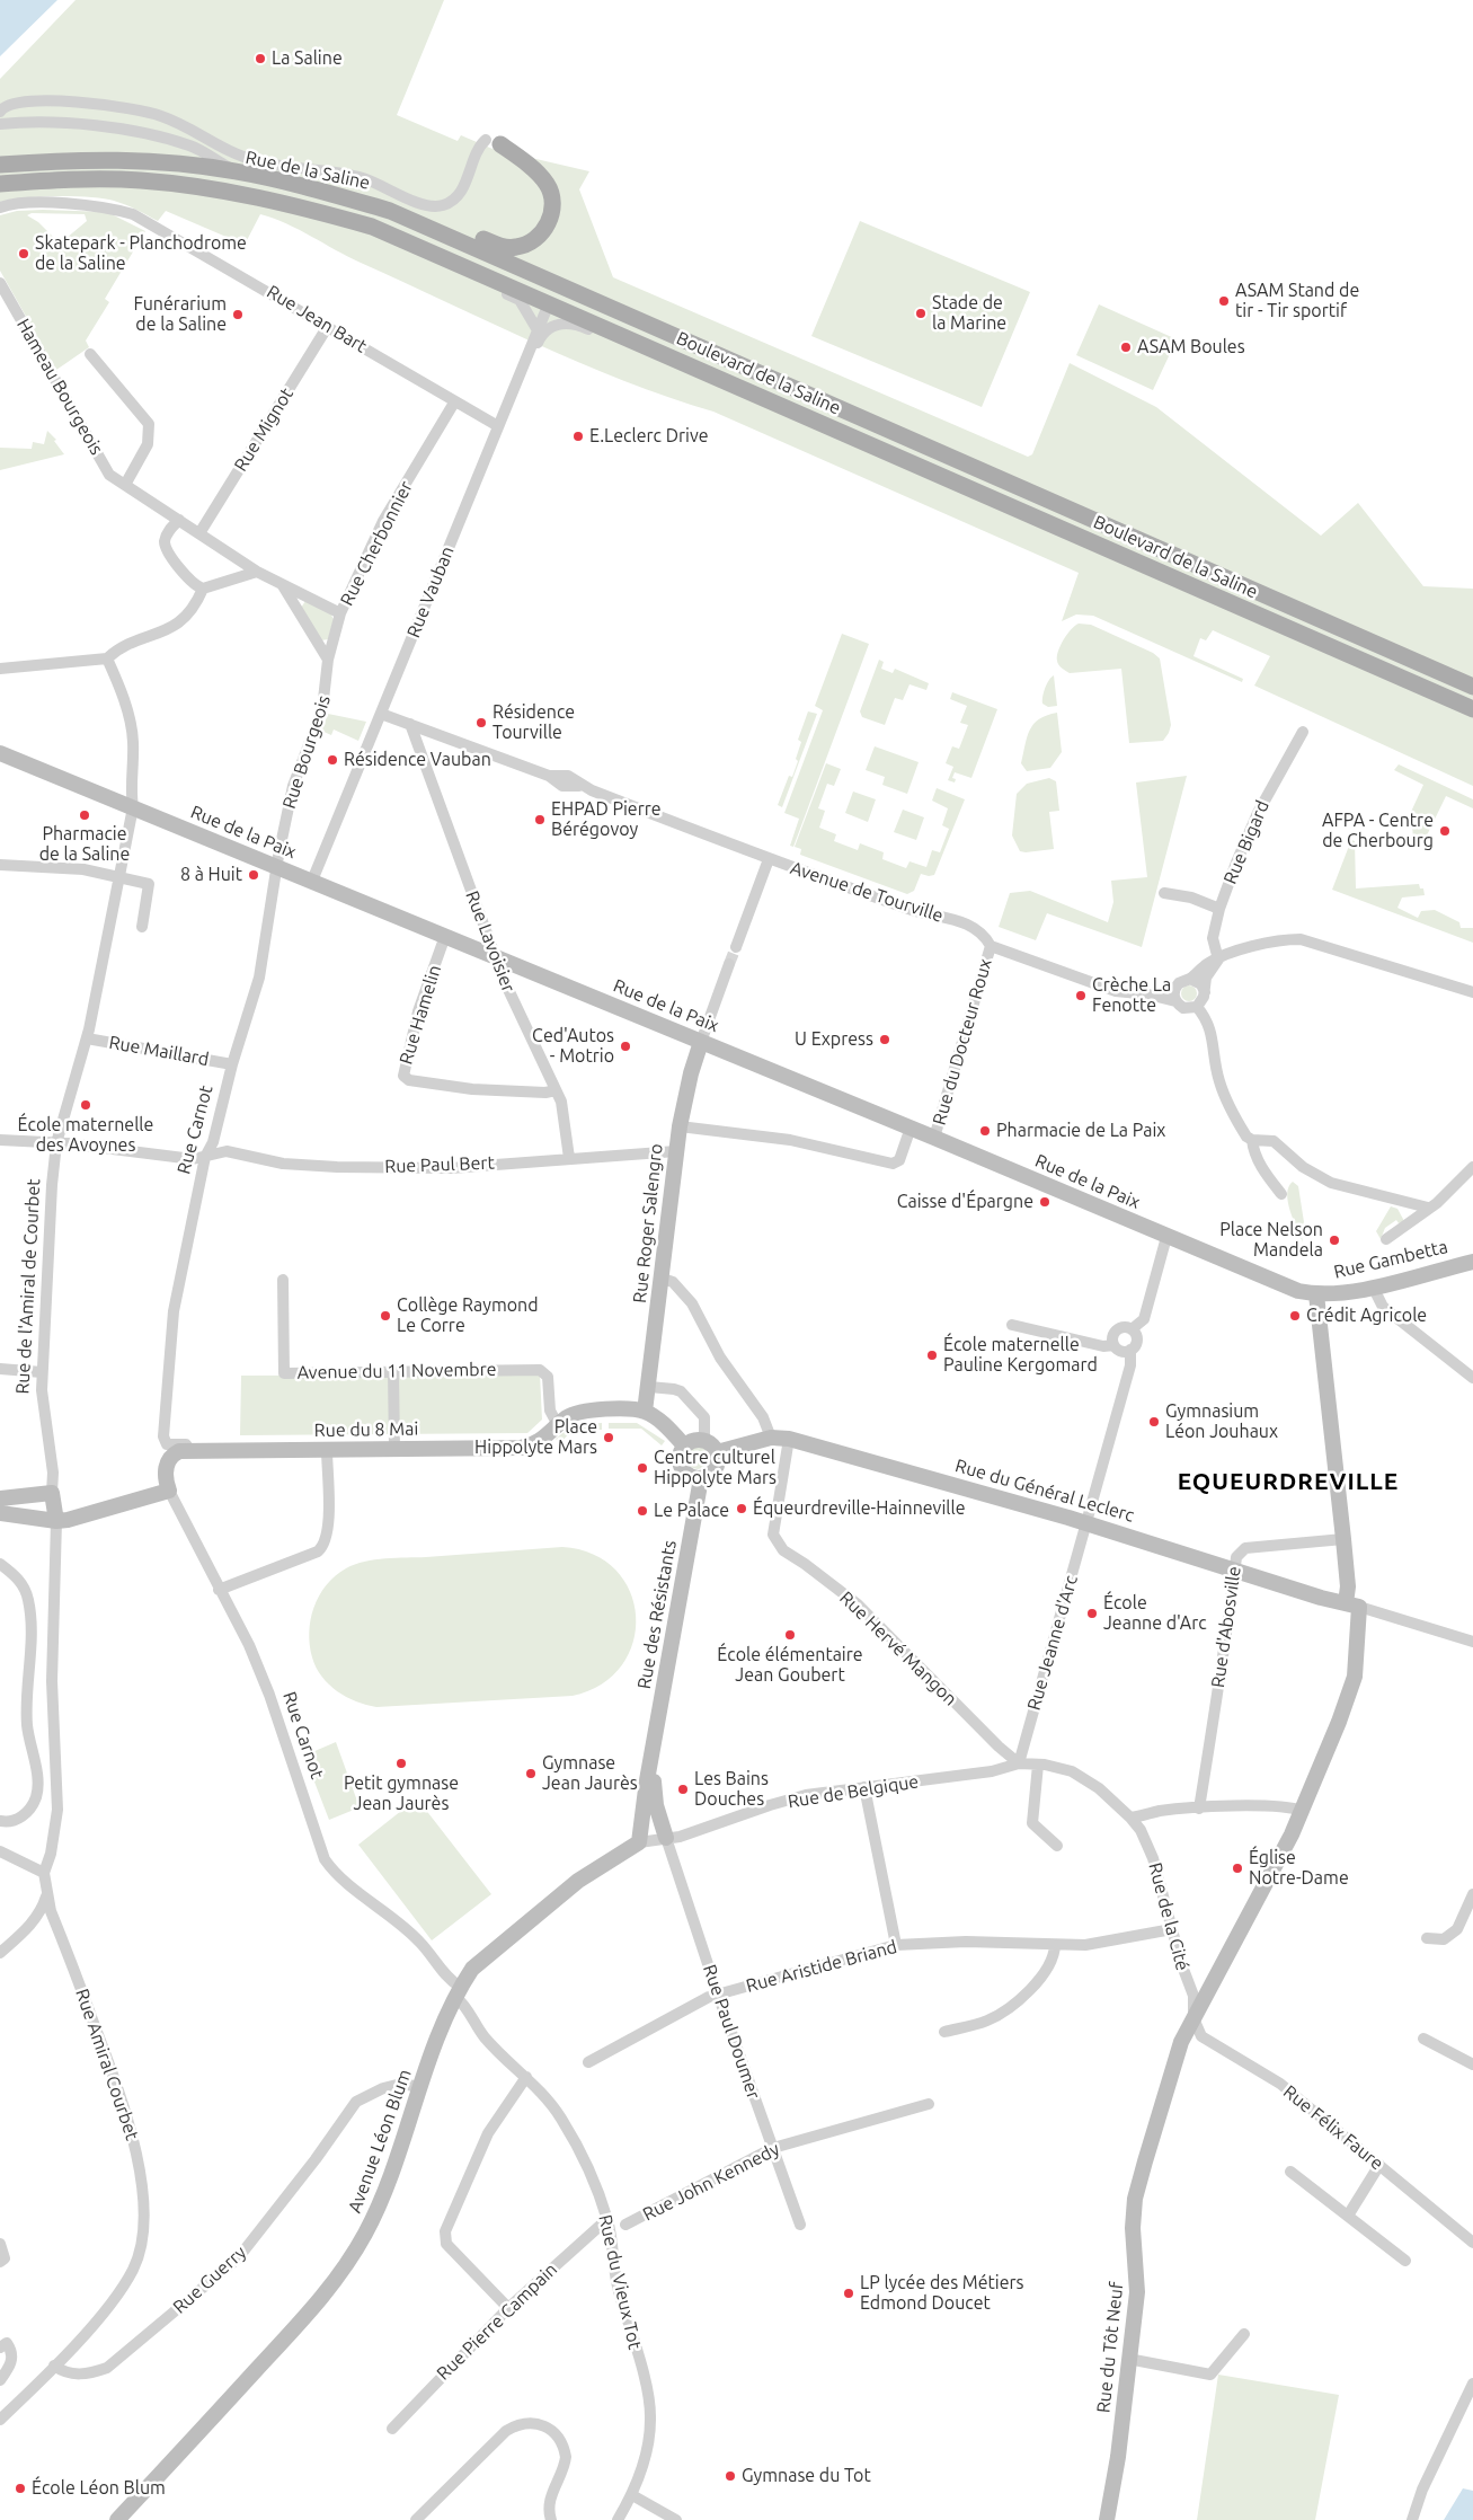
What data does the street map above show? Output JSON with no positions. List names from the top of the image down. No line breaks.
{"streets":{"main road":["Boulevard de la Saline"],"street":["Rue de la Saline","Rue Jean Bart","Hameau Bourgeois","Rue Mignot","Rue Cherbonnier","Rue Vauban","Rue Bourgeois","Rue de la Paix","Rue Bigard","Avenue de Tourville","Rue Lavoisier","Rue Hamelin","Rue du Docteur Roux","Rue Maillard","Rue Carnot","Rue Paul Bert","Rue Roger Salengro","Rue Gambetta","Rue de l'Amiral de Courbet","Avenue du 11 Novembre","Rue du 8 Mai","Rue du Général Leclerc","Rue des Résistants","Rue d'Abosville","Rue Jeanne d'Arc","Rue Hervé Mangon","Rue de Belgique","Rue de la Cité","Rue Aristide Briand","Rue Paul Doumer","Rue Amiral Courbet","Rue Félix Faure","Avenue Léon Blum","Rue John Kennedy","Rue Guerry","Rue du Vieux Tot","Rue Pierre Campain","Rue du Tôt Neuf"]},"crossings":[["Rue de la Saline","Boulevard de la Saline"],["Rue Jean Bart","Rue Mignot"],["Rue Jean Bart","Rue Cherbonnier"],["Rue Jean Bart","Rue Vauban"],["Boulevard de la Saline","Rue Vauban"],["Hameau Bourgeois","Rue Mignot"],["Rue Cherbonnier","Rue Bourgeois"],["Rue Vauban","Rue de la Paix"],["Rue Vauban","Avenue de Tourville"],["Rue Bourgeois","Rue de la Paix"],["Rue Bourgeois","Rue Carnot"],["Rue de la Paix","Rue Lavoisier"],["Rue de la Paix","Rue Hamelin"],["Rue de la Paix","Rue du Docteur Roux"],["Rue de la Paix","Rue Carnot"],["Rue de la Paix","Rue Roger Salengro"],["Rue de la Paix","Rue Gambetta"],["Rue de la Paix","Rue de l'Amiral de Courbet"],["Rue de la Paix","Rue du Tôt Neuf"],["Avenue de Tourville","Rue Lavoisier"],["Avenue de Tourville","Rue du Docteur Roux"],["Rue Lavoisier","Rue Hamelin"],["Rue Lavoisier","Rue Paul Bert"],["Rue Maillard","Rue Carnot"],["Rue Maillard","Rue de l'Amiral de Courbet"],["Rue Carnot","Rue Paul Bert"],["Rue Carnot","Rue du 8 Mai"],["Rue Carnot","Avenue Léon Blum"],["Rue Carnot","Rue du Vieux Tot"],["Rue Paul Bert","Rue Roger Salengro"],["Rue Paul Bert","Rue de l'Amiral de Courbet"],["Rue Gambetta","Rue du Tôt Neuf"],["Rue de l'Amiral de Courbet","Rue Amiral Courbet"],["Avenue du 11 Novembre","Rue du 8 Mai"],["Rue du Général Leclerc","Rue des Résistants"],["Rue du Général Leclerc","Rue d'Abosville"],["Rue du Général Leclerc","Rue Jeanne d'Arc"],["Rue du Général Leclerc","Rue Hervé Mangon"],["Rue du Général Leclerc","Rue du Tôt Neuf"],["Rue des Résistants","Rue de Belgique"],["Rue des Résistants","Rue Paul Doumer"],["Rue des Résistants","Avenue Léon Blum"],["Rue d'Abosville","Rue du Tôt Neuf"],["Rue Jeanne d'Arc","Rue Hervé Mangon"],["Rue Jeanne d'Arc","Rue de Belgique"],["Rue Hervé Mangon","Rue de Belgique"],["Rue de Belgique","Rue de la Cité"],["Rue de Belgique","Rue Paul Doumer"],["Rue de Belgique","Avenue Léon Blum"],["Rue de la Cité","Rue Aristide Briand"],["Rue de la Cité","Rue Félix Faure"],["Rue de la Cité","Rue du Tôt Neuf"],["Rue Aristide Briand","Rue Paul Doumer"],["Rue Paul Doumer","Rue John Kennedy"],["Rue Amiral Courbet","Rue Guerry"],["Rue Félix Faure","Rue du Tôt Neuf"],["Avenue Léon Blum","Rue Guerry"],["Avenue Léon Blum","Rue du Vieux Tot"],["Rue du Vieux Tot","Rue Pierre Campain"]],"districts":["EQUEURDREVILLE"],"places":["La Saline","Skatepark - Planchodrome de la Saline","ASAM Stand de tir - Tir sportif","Stade de la Marine","Funérarium de la Saline","ASAM Boules","E.Leclerc Drive","Résidence Tourville","Résidence Vauban","Pharmacie de la Saline","EHPAD Pierre Bérégovoy","AFPA - Centre de Cherbourg","8 à Huit","Crèche La Fenotte","U Express","Ced'Autos - Motrio","École maternelle des Avoynes","Pharmacie de La Paix","Caisse d'Épargne","Place Nelson Mandela","Collège Raymond Le Corre","Crédit Agricole","École maternelle Pauline Kergomard","Gymnasium Léon Jouhaux","Place Hippolyte Mars","Centre culturel Hippolyte Mars","Équeurdreville-Hainneville","Le Palace","École Jeanne d'Arc","École élémentaire Jean Goubert","Petit gymnase Jean Jaurès","Gymnase Jean Jaurès","Les Bains Douches","Église Notre-Dame","LP lycée des Métiers Edmond Doucet","Gymnase du Tot","École Léon Blum"]}
